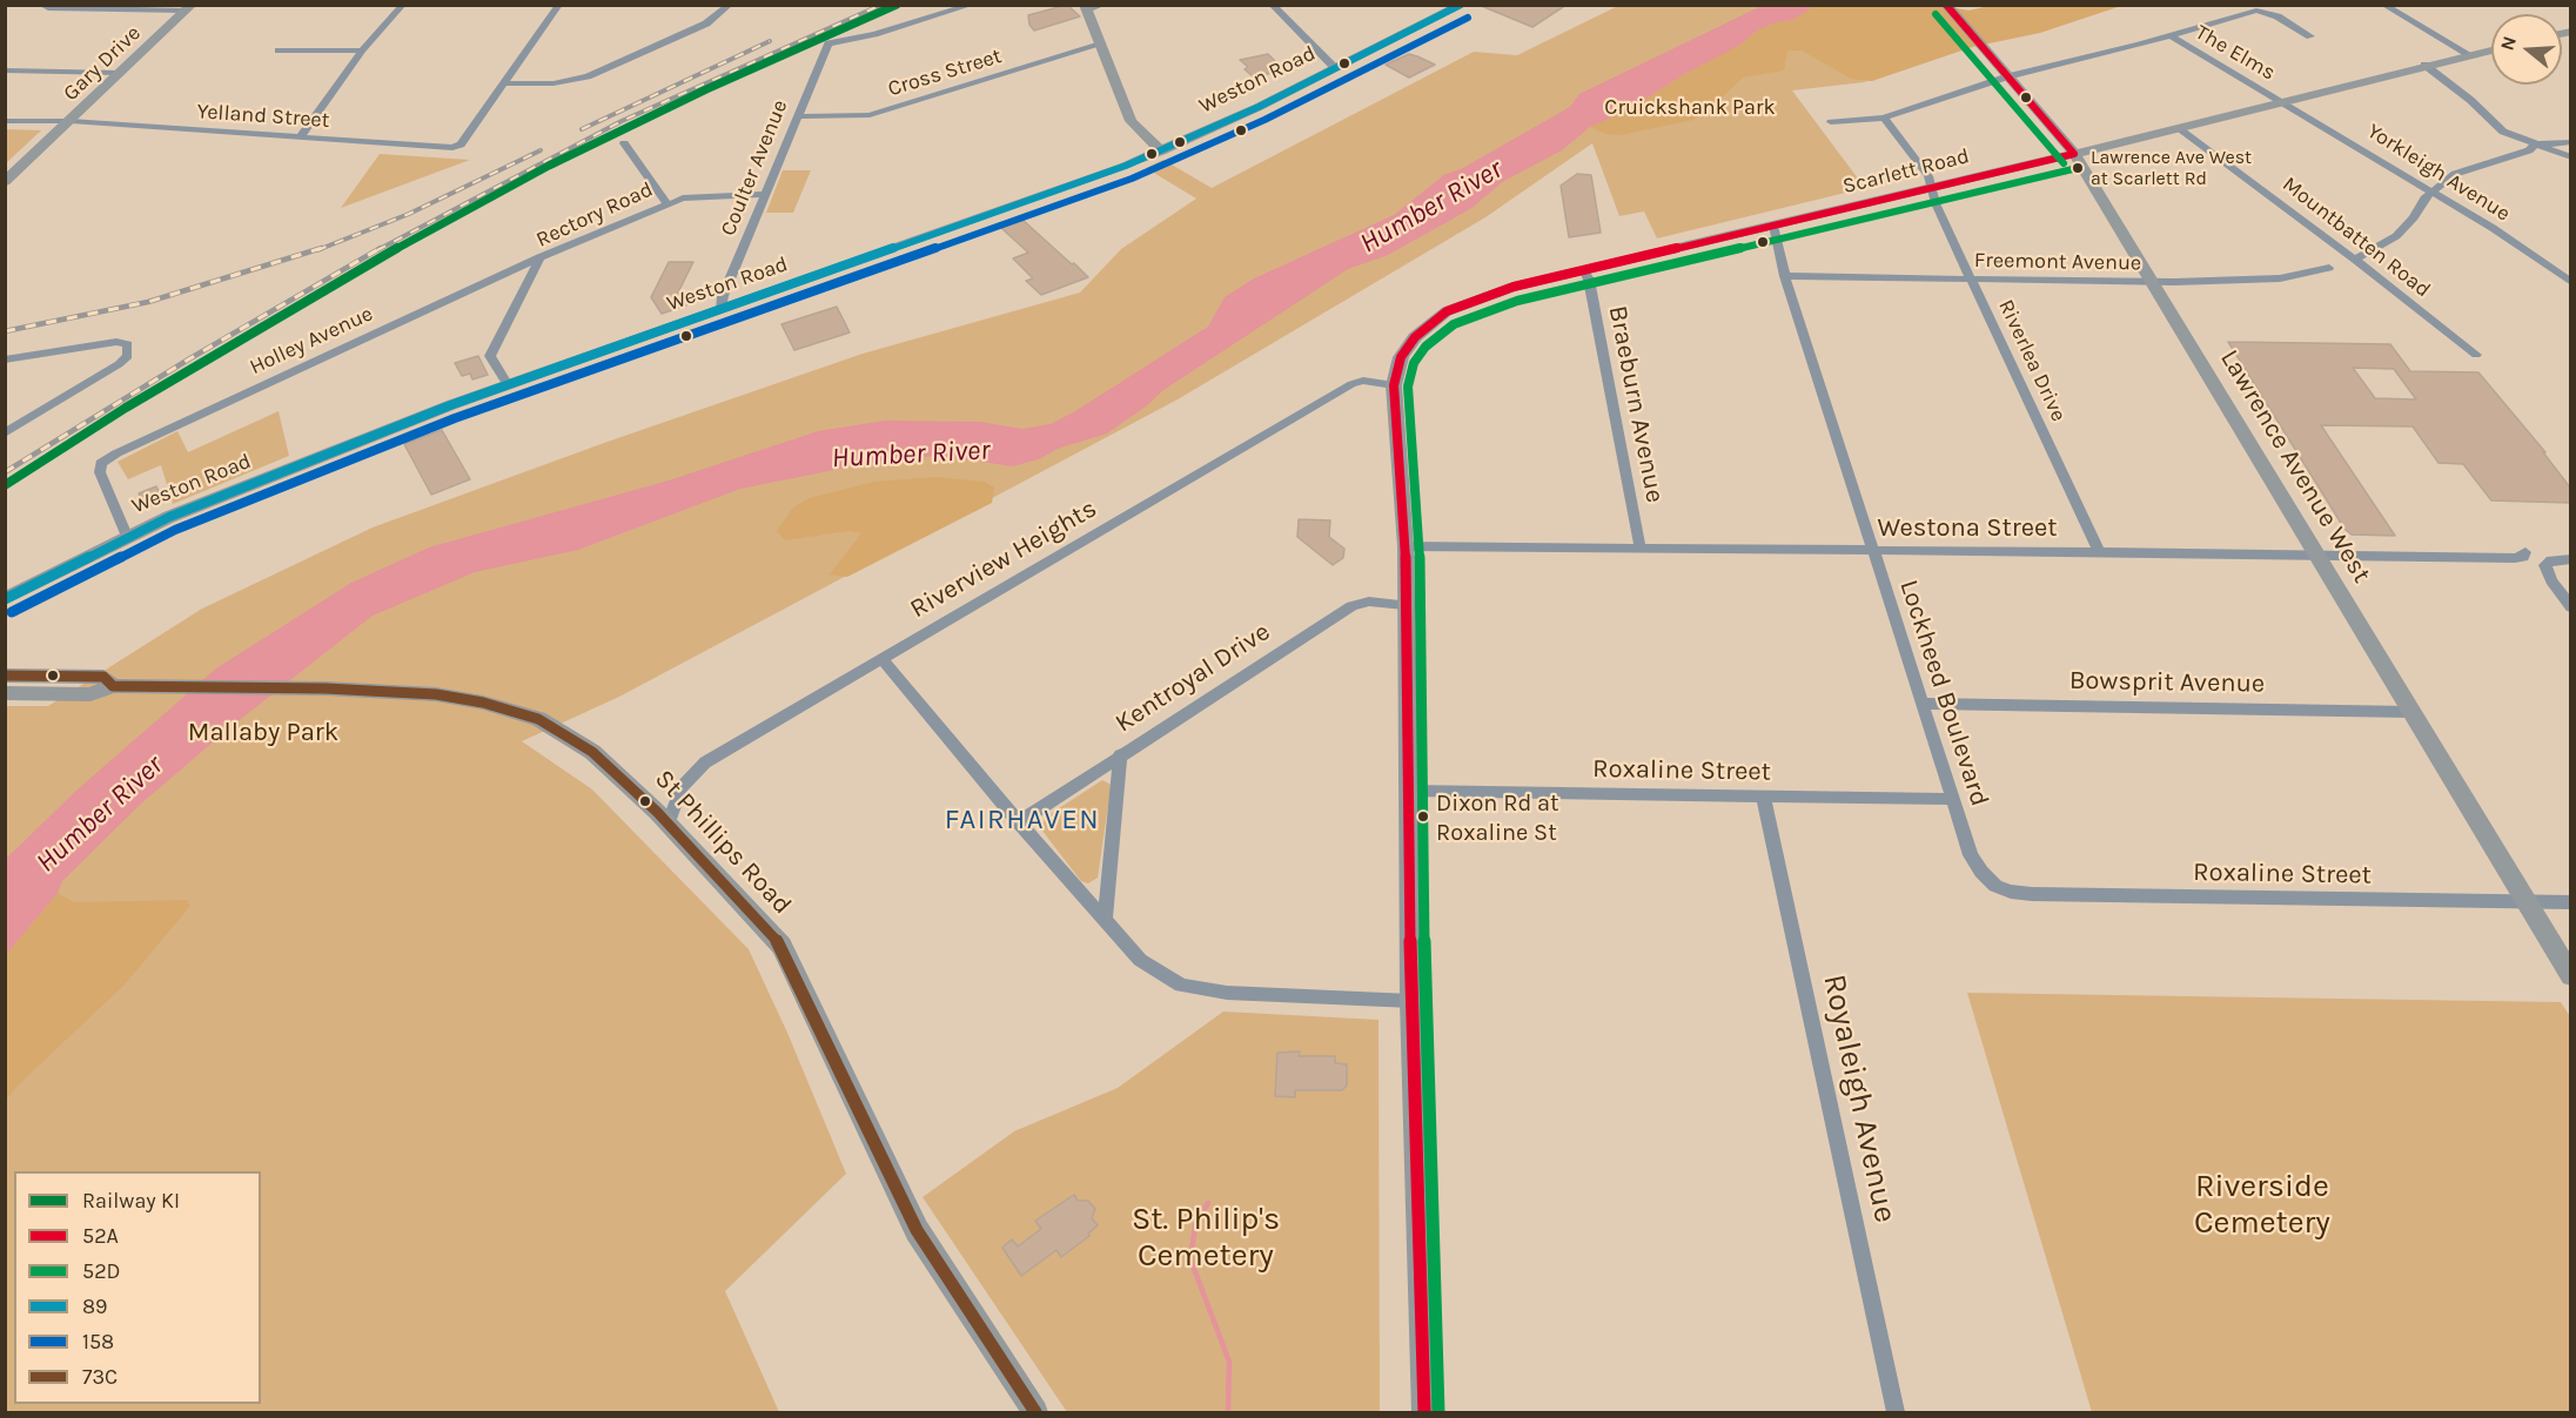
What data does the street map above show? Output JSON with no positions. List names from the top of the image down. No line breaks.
{"streets":{"main road":["Gary Drive","Weston Road","Scarlett Road","Lawrence Avenue West","St Phillips Road"],"street":["The Elms","Cross Street","Yelland Street","Coulter Avenue","Yorkleigh Avenue","Rectory Road","Mountbatten Road","Freemont Avenue","Holley Avenue","Riverlea Drive","Braeburn Avenue","Westona Street","Riverview Heights","Kentroyal Drive","Bowsprit Avenue","Lockheed Boulevard","Roxaline Street","Royaleigh Avenue"]},"crossings":[["The Elms","Scarlett Road"],["The Elms","Yorkleigh Avenue"],["Gary Drive","Yelland Street"],["Cross Street","Coulter Avenue"],["Weston Road","Coulter Avenue"],["Weston Road","Rectory Road"],["Weston Road","Holley Avenue"],["Coulter Avenue","Rectory Road"],["Scarlett Road","Yorkleigh Avenue"],["Scarlett Road","Mountbatten Road"],["Scarlett Road","Riverlea Drive"],["Scarlett Road","Braeburn Avenue"],["Scarlett Road","Lawrence Avenue West"],["Scarlett Road","Westona Street"],["Scarlett Road","Riverview Heights"],["Scarlett Road","Kentroyal Drive"],["Scarlett Road","Lockheed Boulevard"],["Scarlett Road","Roxaline Street"],["Rectory Road","Holley Avenue"],["Freemont Avenue","Riverlea Drive"],["Freemont Avenue","Lawrence Avenue West"],["Freemont Avenue","Lockheed Boulevard"],["Riverlea Drive","Westona Street"],["Braeburn Avenue","Westona Street"],["Lawrence Avenue West","Westona Street"],["Lawrence Avenue West","Bowsprit Avenue"],["Lawrence Avenue West","Roxaline Street"],["Westona Street","Lockheed Boulevard"],["Riverview Heights","St Phillips Road"],["Bowsprit Avenue","Lockheed Boulevard"],["Lockheed Boulevard","Roxaline Street"],["Roxaline Street","Royaleigh Avenue"]],"districts":["FAIRHAVEN"],"water":["Humber River"],"parks":["Cruickshank Park","Mallaby Park","Riverside Cemetery","St. Philip's Cemetery"],"places":["Lawrence Ave West at Scarlett Rd","Dixon Rd at Roxaline St"],"lines":["rail line KI","transit line 52A","transit line 89","transit line 52D","transit line 158","transit line 73C"],"legend":["Railway KI","52A","52D","89","158","73C"],"north":"left"}
